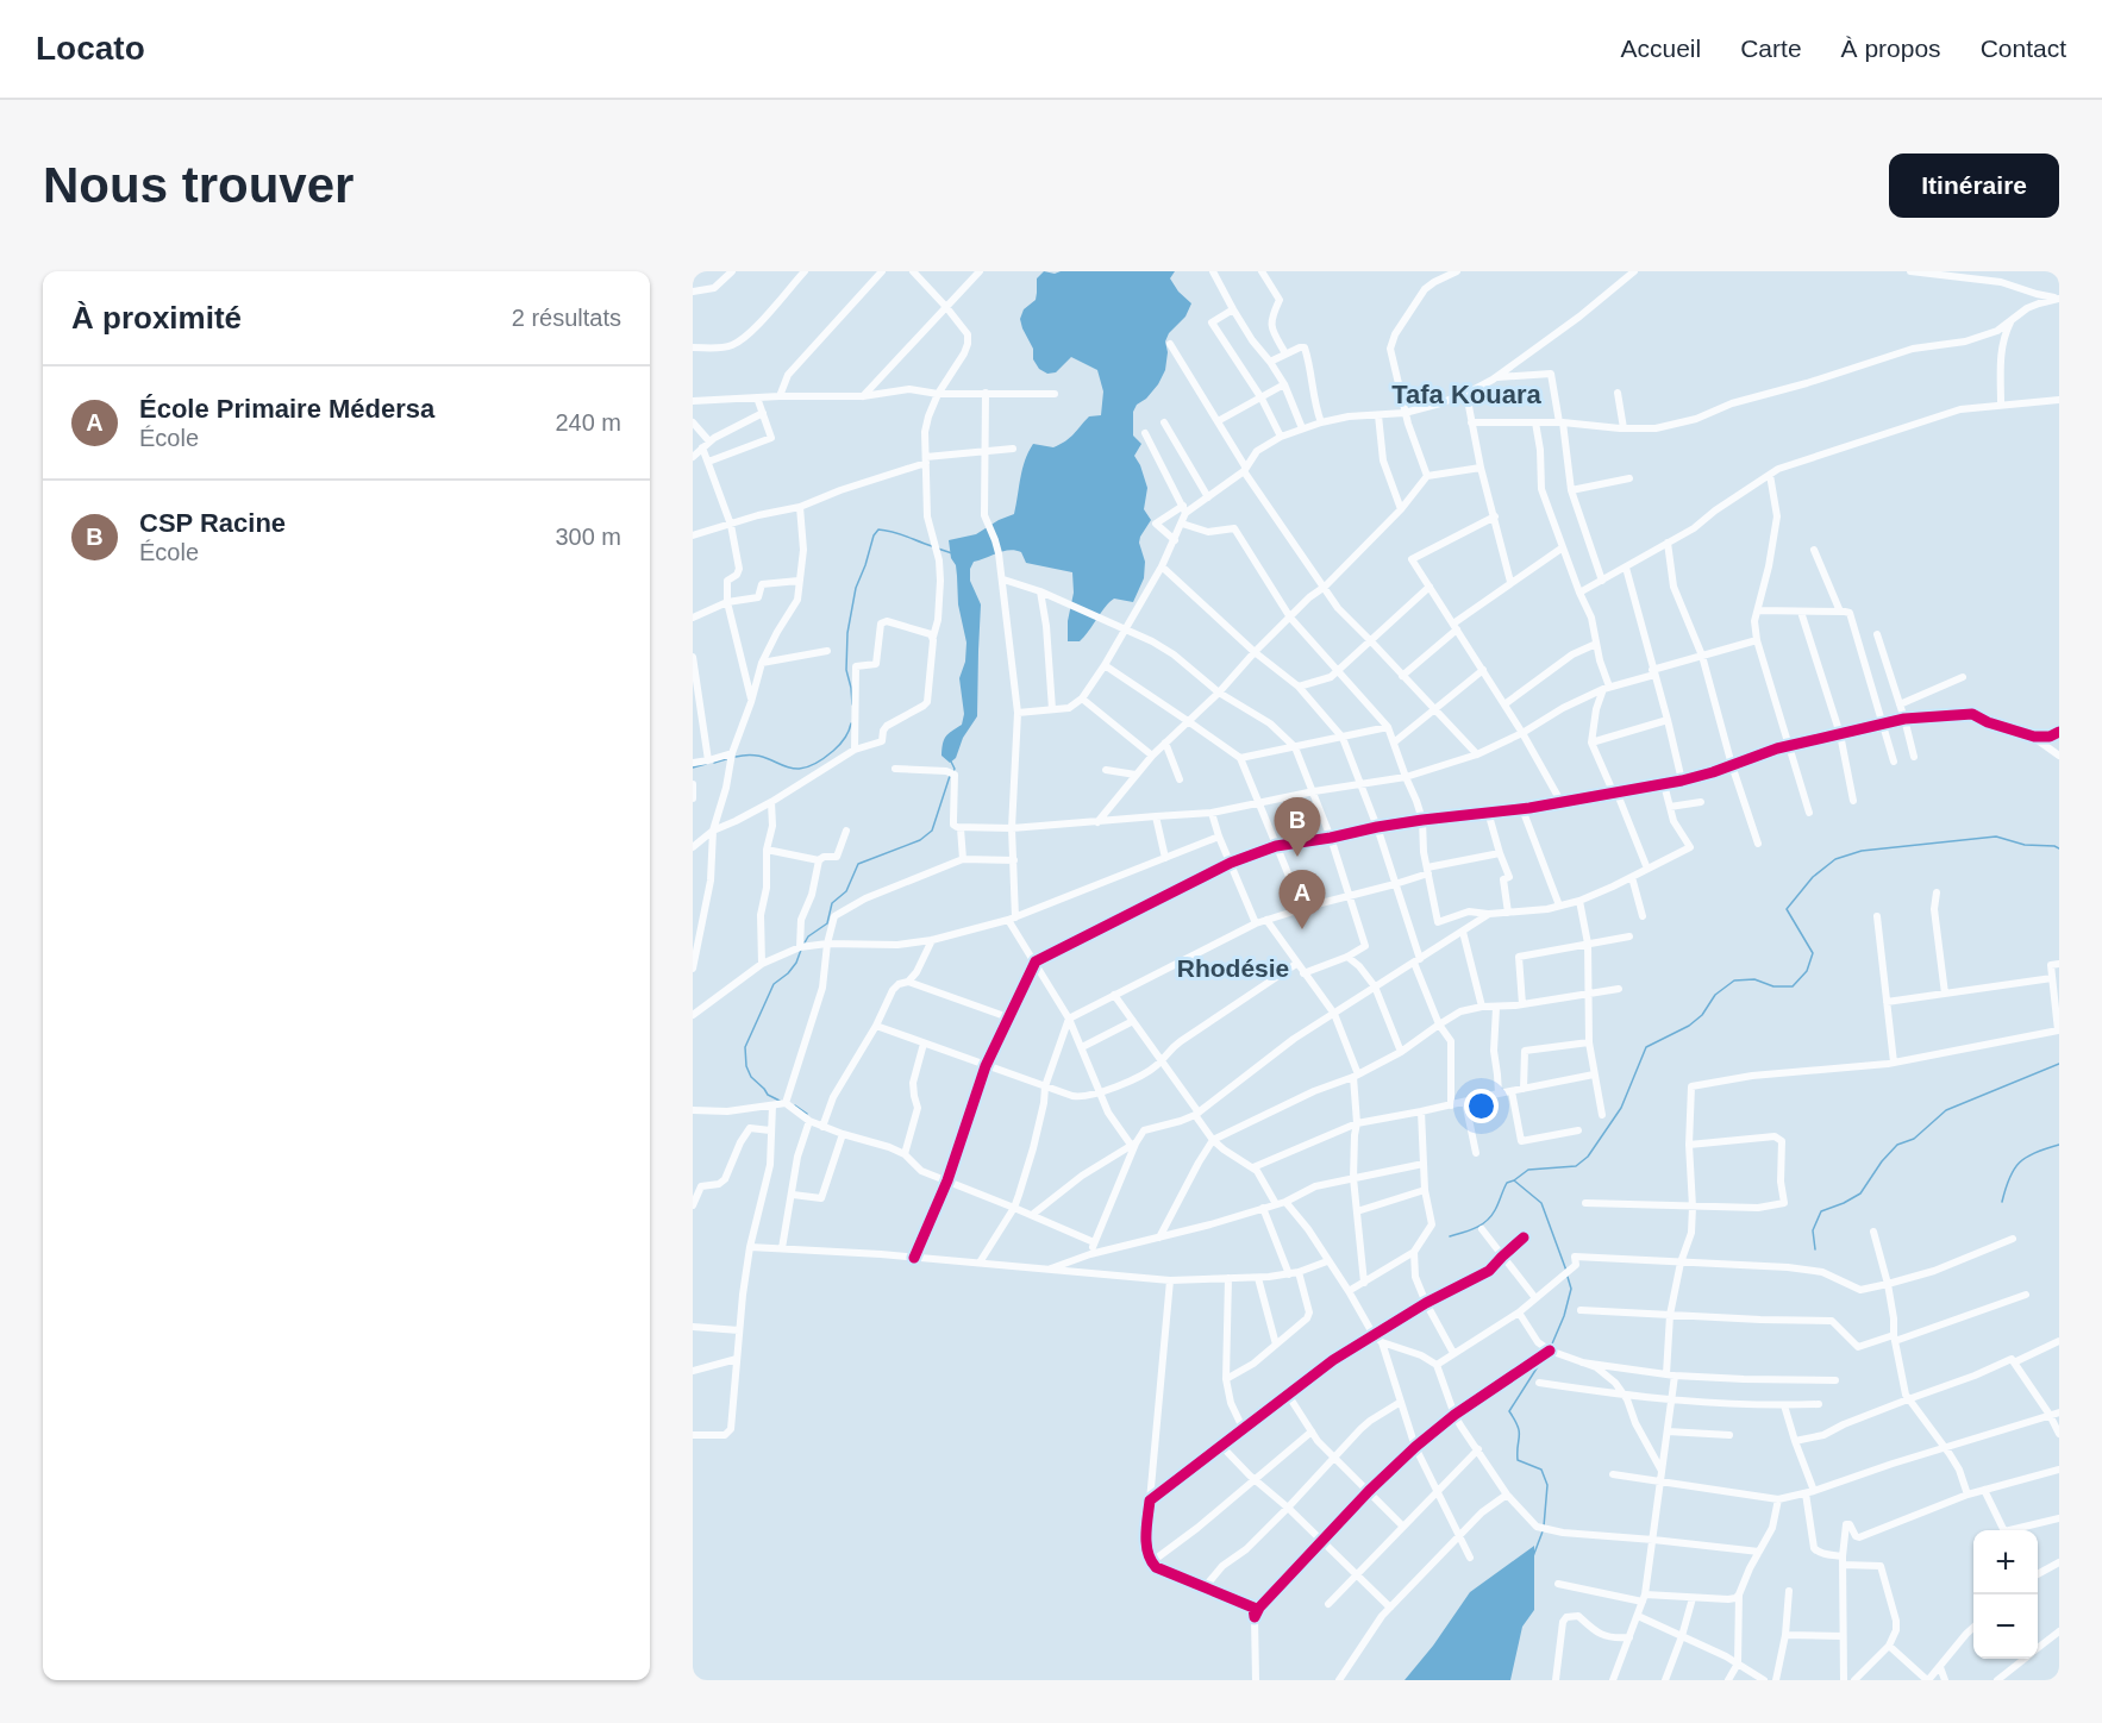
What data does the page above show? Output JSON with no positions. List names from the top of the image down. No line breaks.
{"districts":["Tafa Kouara","Rhodésie"],"page":{"header":"Locato","nav":["Accueil","Carte","À propos","Contact"],"buttons":"Itinéraire","title":"Nous trouver","heading":["À proximité","2 résultats"],"list":[{"mark":"A","name":"École Primaire Médersa","note":"École","value":"240 m"},{"mark":"B","name":"CSP Racine","note":"École","value":"300 m"}],"pins":["B","A"],"map_buttons":["+","−"]}}
